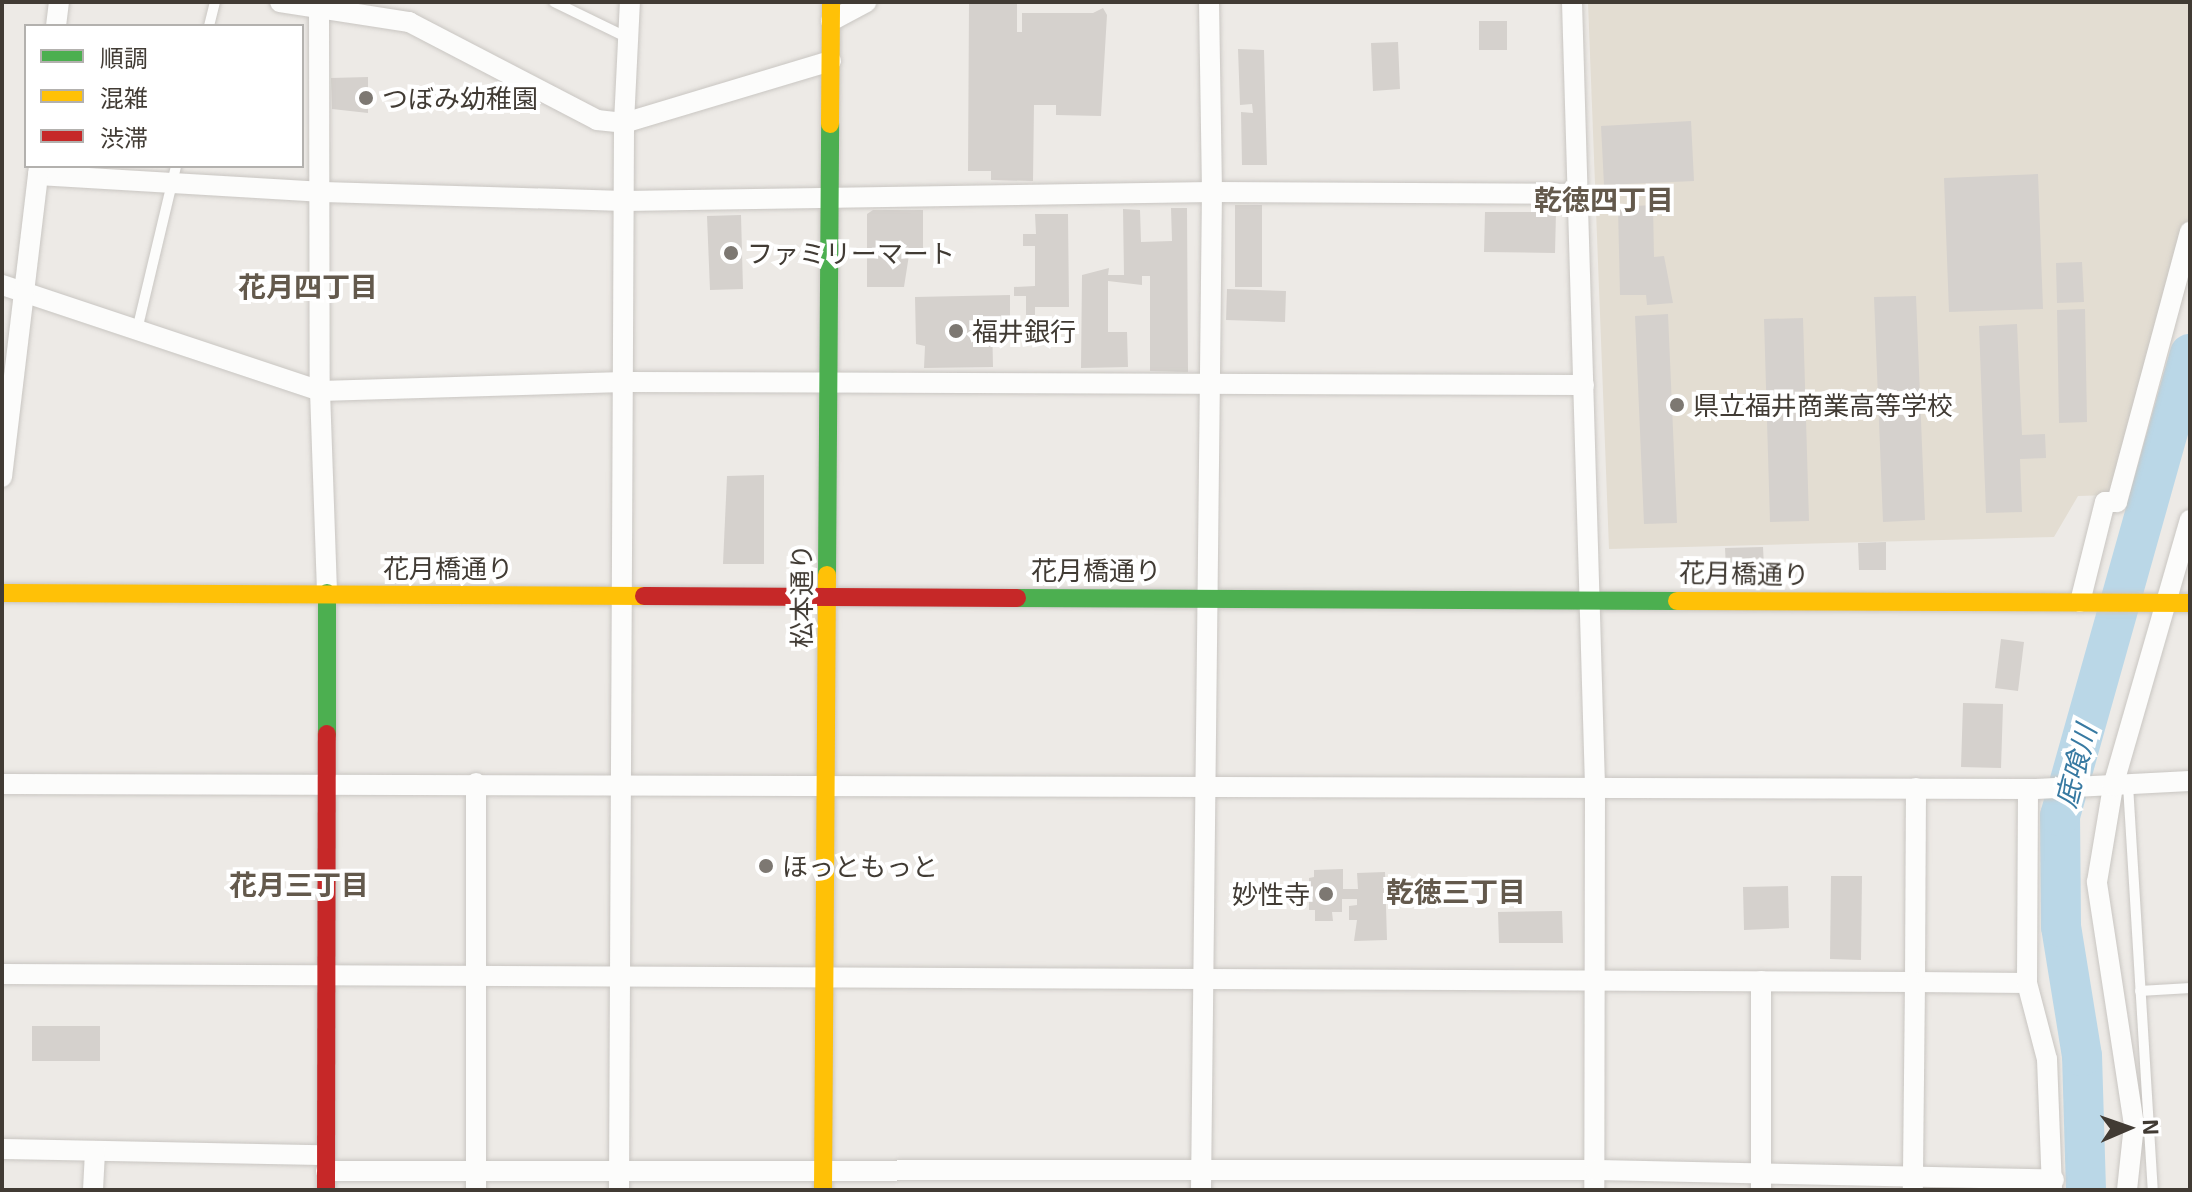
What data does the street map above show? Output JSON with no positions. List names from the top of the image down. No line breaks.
{"streets":{"street":["花月橋通り","松本通り"]},"crossings":[["花月橋通り","松本通り"]],"districts":["乾徳四丁目","花月四丁目","花月三丁目","乾徳三丁目"],"water":["底喰川"],"places":["つぼみ幼稚園","ファミリーマート","福井銀行","県立福井商業高等学校","ほっともっと","妙性寺"],"legend":["順調","混雑","渋滞"],"north":"right"}
